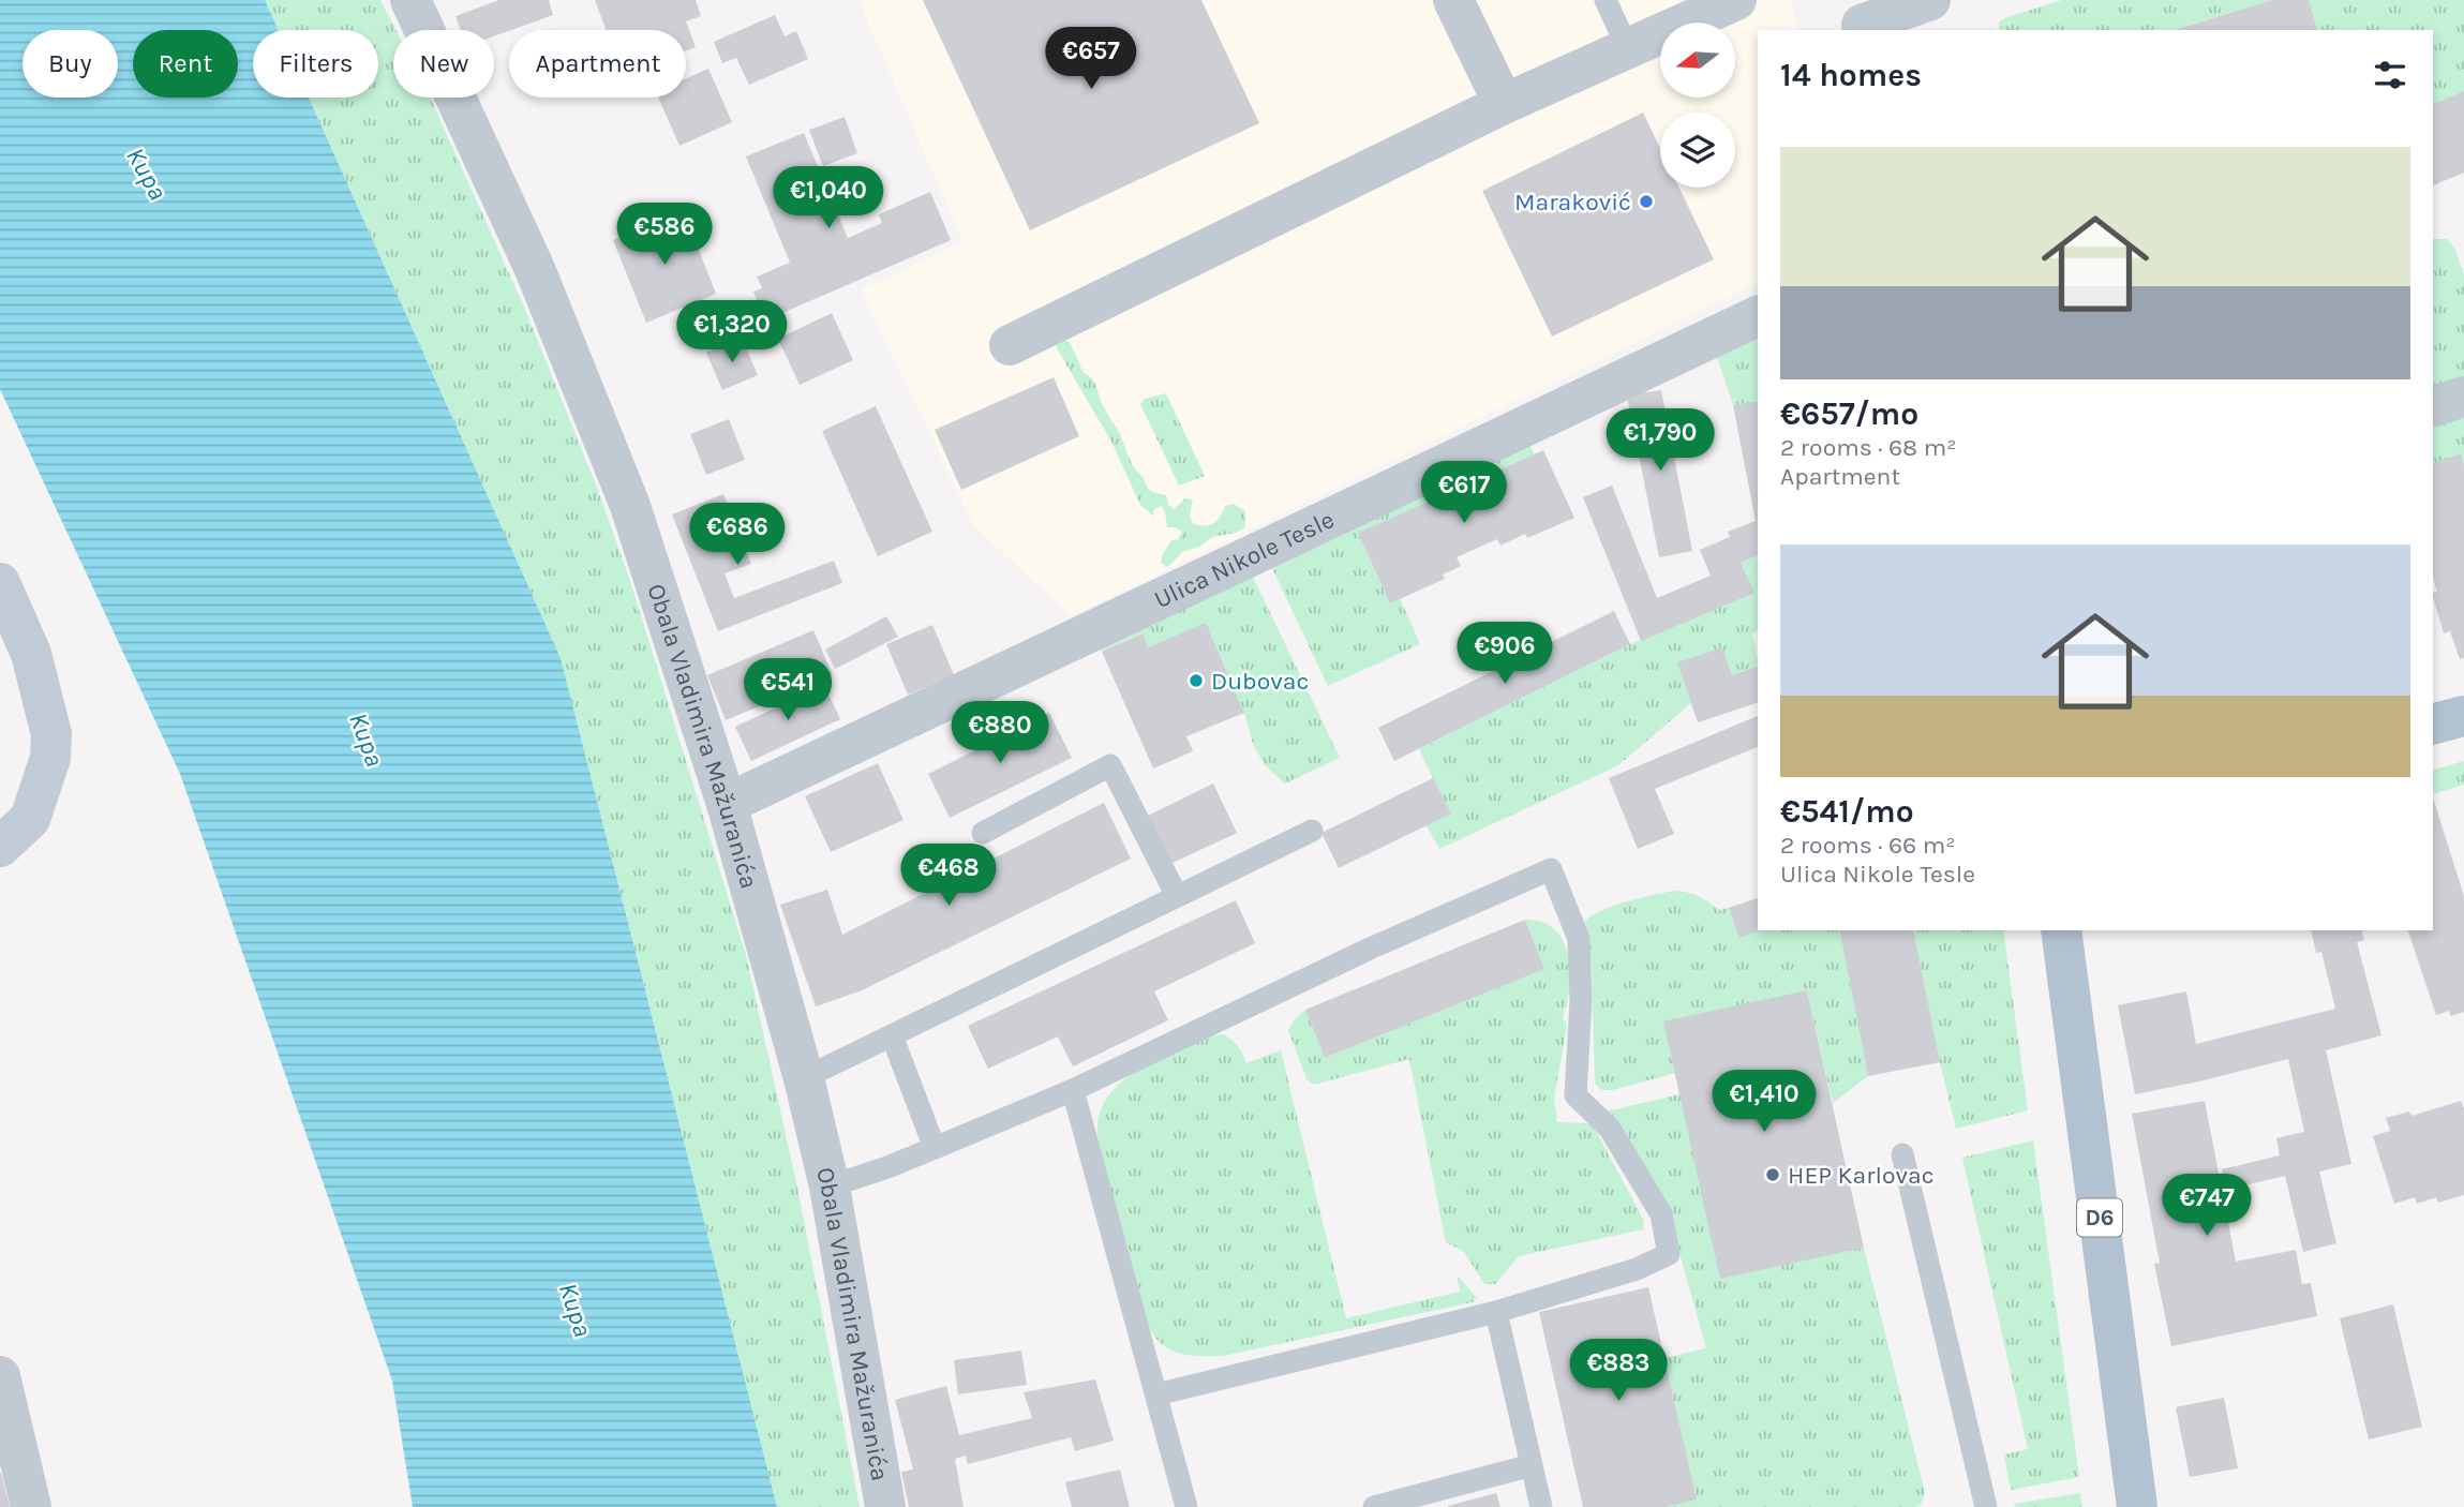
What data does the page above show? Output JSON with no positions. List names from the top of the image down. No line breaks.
{"streets":{"main road":["D6"],"street":["Ulica Nikole Tesle","Obala Vladimira Mažuranića"]},"crossings":[["Ulica Nikole Tesle","Obala Vladimira Mažuranića"]],"water":["Kupa"],"places":["Maraković","Dubovac","HEP Karlovac"],"north":"left","page":{"price":["€657","€1,040","€586","€1,320","€1,790","€617","€686","€906","€541","€880","€468","€1,410","€747","€883"],"chip":["Buy","Rent","Filters","New","Apartment"],"heading":"14 homes","list":[{"name":"€657/mo","note":"2 rooms · 68 m² · Apartment"},{"name":"€541/mo","note":"2 rooms · 66 m² · Ulica Nikole Tesle"}]}}
